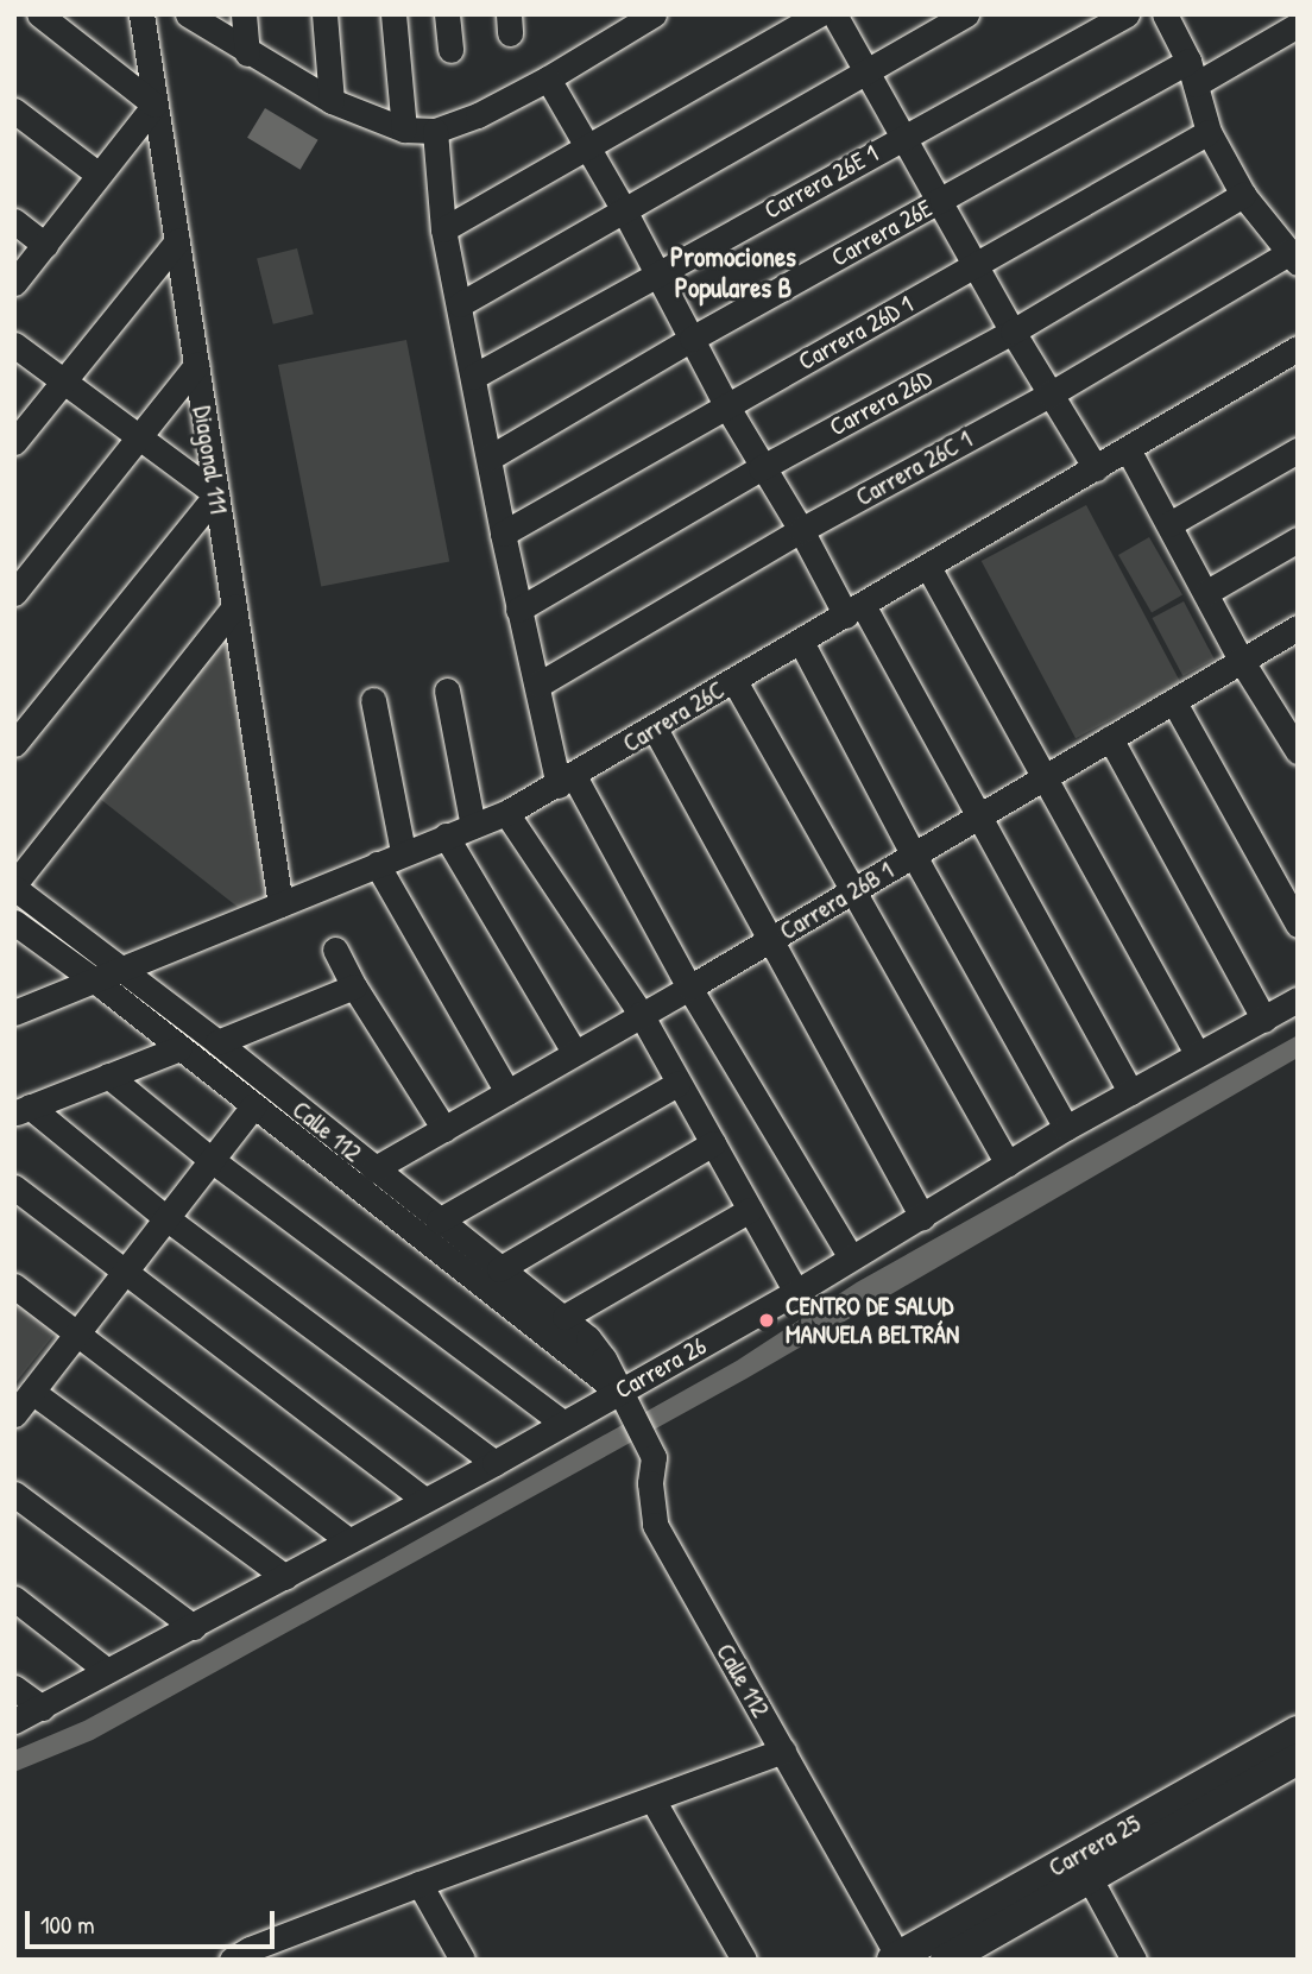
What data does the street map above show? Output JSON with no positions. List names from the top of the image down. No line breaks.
{"streets":{"main road":["Carrera 25"],"street":["Carrera 26E 1","Carrera 26E","Carrera 26D 1","Carrera 26D","Diagonal 111","Carrera 26C 1","Carrera 26C","Carrera 26B 1","Calle 112","Carrera 26"]},"crossings":[["Diagonal 111","Carrera 26C"],["Carrera 26C","Calle 112"],["Carrera 26B 1","Calle 112"],["Calle 112","Carrera 26"],["Calle 112","Carrera 25"]],"districts":["Promociones Populares B"],"places":["CENTRO DE SALUD MANUELA BELTRÁN"],"scale_bar":"100 m"}
